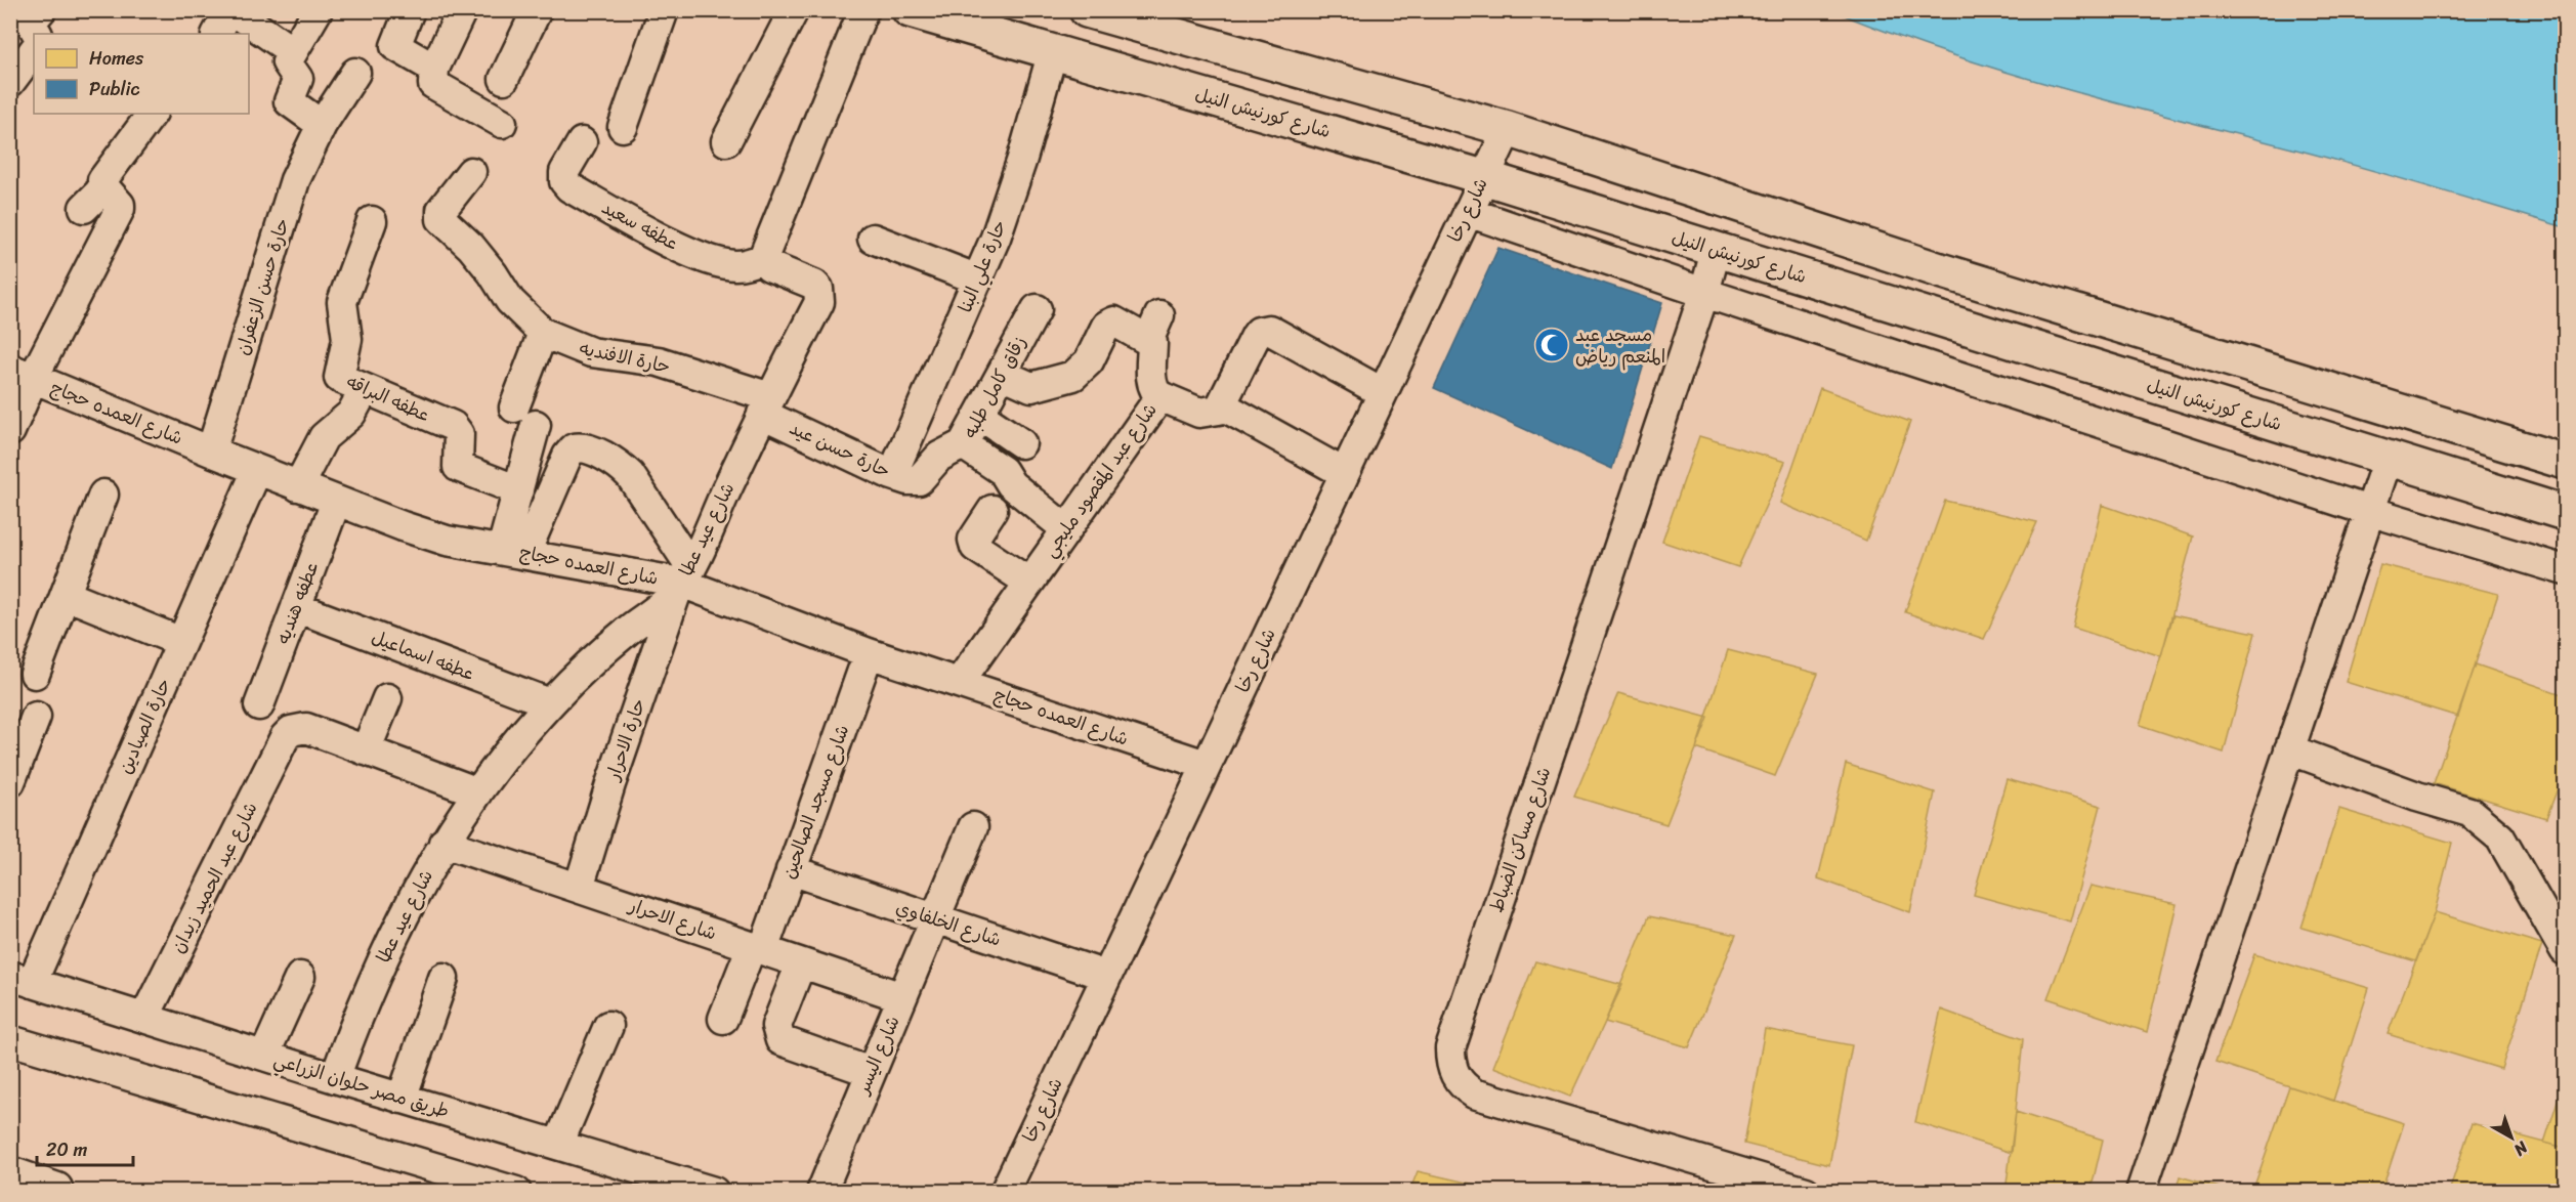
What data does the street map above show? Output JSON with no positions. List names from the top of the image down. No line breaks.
{"streets":{"highway":["شارع كورنيش النيل"],"street":["شارع رخا","عطفه سعيد","حارة علي البنا","حارة حسن الزعفران","حارة الافنديه","زقاق كامل طلبه","عطفه البراقه","شارع العمده حجاج","حارة حسن عيد","شارع عبد المقصود مليجي","شارع عيد عطا","عطفه هنديه","عطفه اسماعيل","حارة الصيادين","حارة الاحرار","شارع مسجد الصالحين","شارع مساكن الضباط","شارع عبد الحميد زيدان","شارع الاحرار","شارع الخلفاوي","شارع اليسر","طريق مصر حلوان الزراعي"]},"crossings":[["شارع كورنيش النيل","شارع رخا"],["شارع كورنيش النيل","حارة علي البنا"],["شارع كورنيش النيل","شارع مساكن الضباط"],["شارع رخا","شارع العمده حجاج"],["شارع رخا","شارع الخلفاوي"],["عطفه سعيد","شارع عيد عطا"],["حارة علي البنا","زقاق كامل طلبه"],["حارة علي البنا","حارة حسن عيد"],["حارة حسن الزعفران","شارع العمده حجاج"],["حارة الافنديه","حارة حسن عيد"],["حارة الافنديه","شارع عيد عطا"],["زقاق كامل طلبه","حارة حسن عيد"],["شارع العمده حجاج","شارع عبد المقصود مليجي"],["شارع العمده حجاج","شارع عيد عطا"],["شارع العمده حجاج","عطفه هنديه"],["شارع العمده حجاج","حارة الصيادين"],["شارع العمده حجاج","حارة الاحرار"],["شارع العمده حجاج","شارع مسجد الصالحين"],["حارة حسن عيد","شارع عيد عطا"],["شارع عيد عطا","عطفه اسماعيل"],["شارع عيد عطا","حارة الاحرار"],["شارع عيد عطا","شارع الاحرار"],["شارع عيد عطا","طريق مصر حلوان الزراعي"],["عطفه هنديه","عطفه اسماعيل"],["حارة الصيادين","طريق مصر حلوان الزراعي"],["حارة الاحرار","شارع الاحرار"],["شارع مسجد الصالحين","شارع الاحرار"],["شارع مسجد الصالحين","شارع الخلفاوي"],["شارع عبد الحميد زيدان","طريق مصر حلوان الزراعي"],["شارع الاحرار","شارع اليسر"],["شارع الخلفاوي","شارع اليسر"]],"places":{"mosque":["مسجد عبد المنعم رياض"]},"legend":["Homes","Public"],"scale_bar":"20 m","north":"bottom right"}
